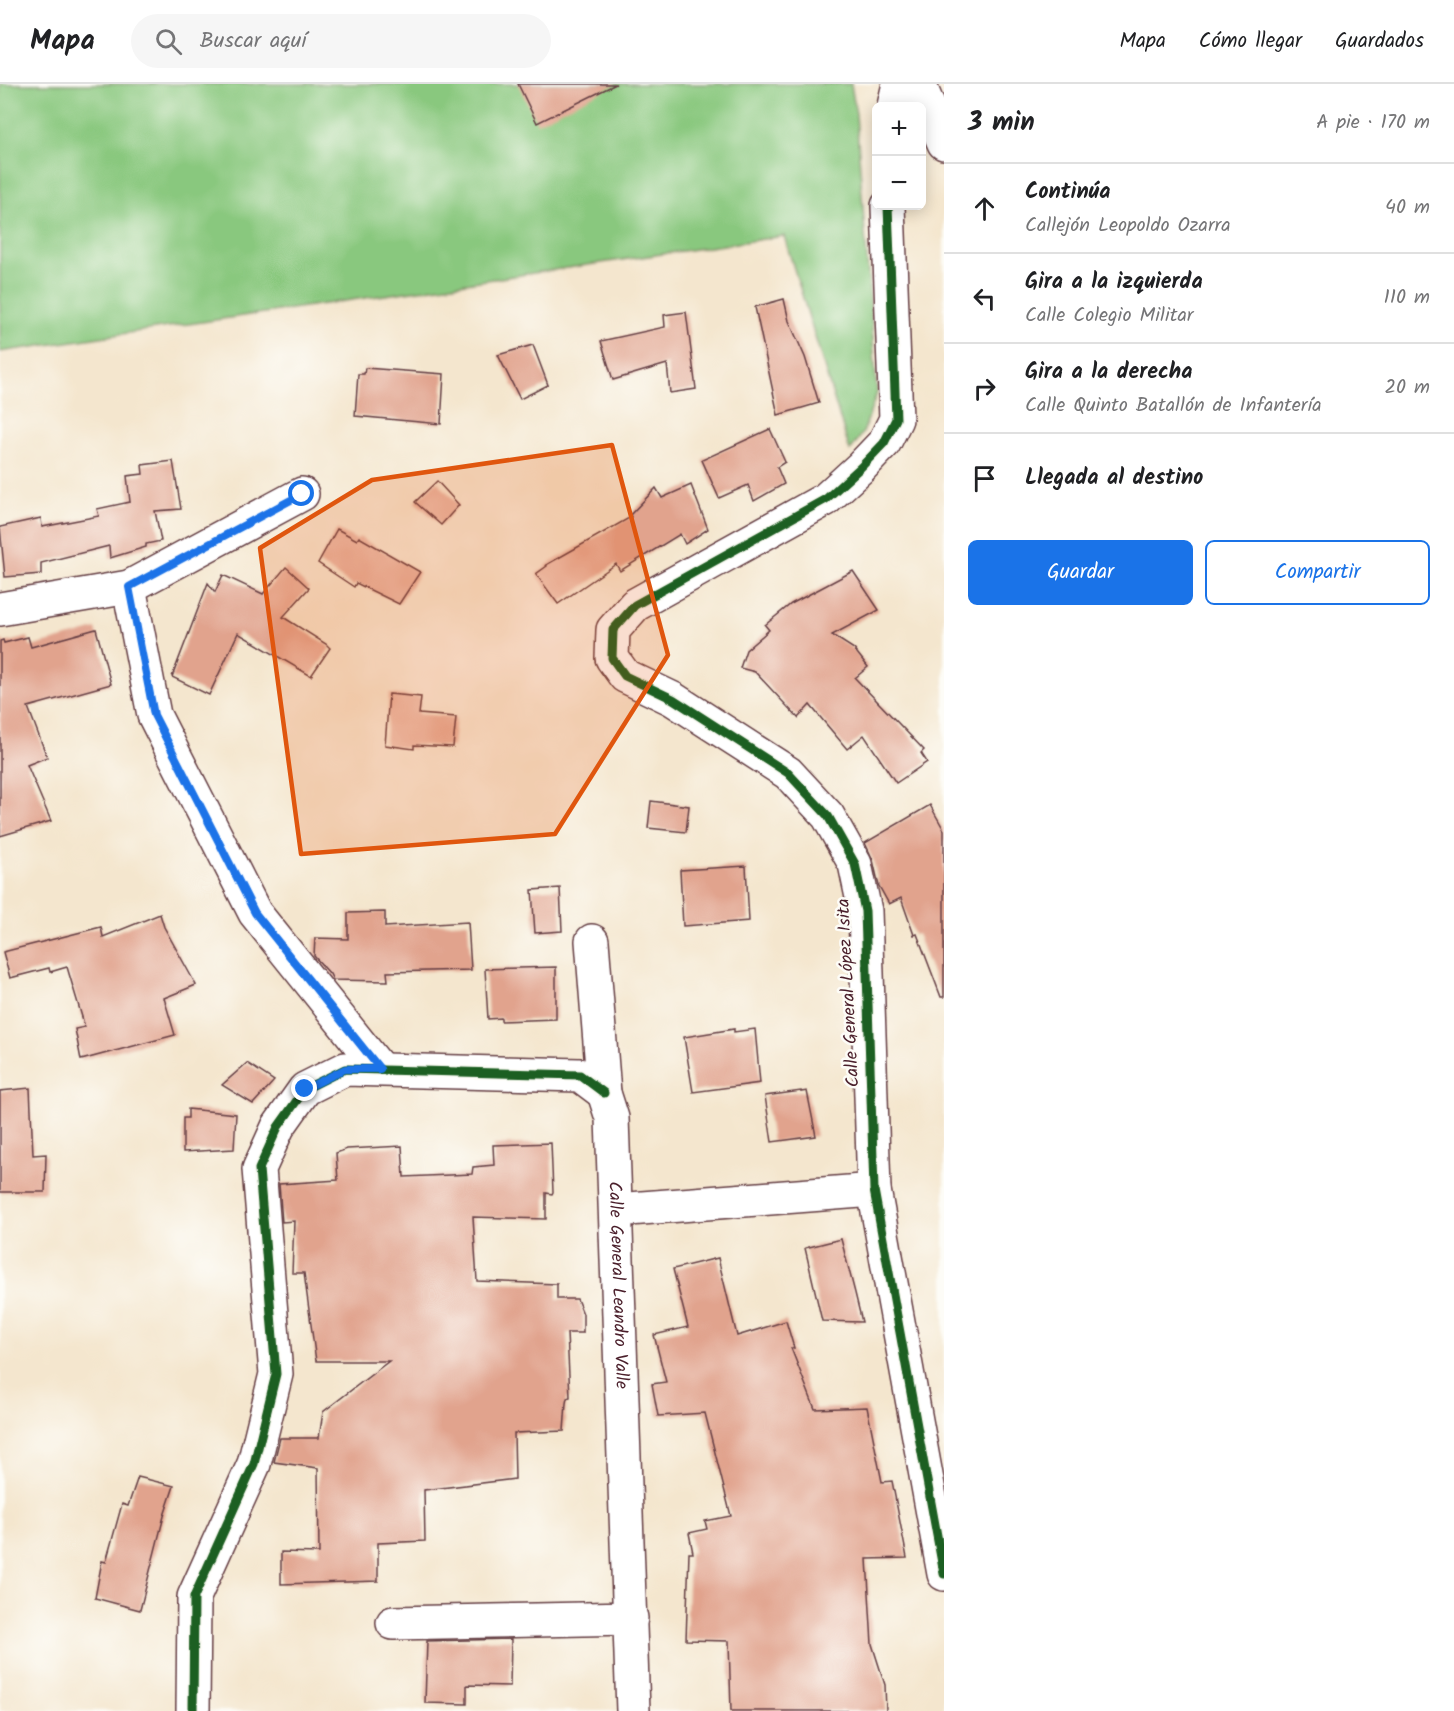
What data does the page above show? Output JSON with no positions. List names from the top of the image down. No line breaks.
{"streets":{"street":["Calle General López Isita","Calle General Leandro Valle"]},"page":{"header":"Mapa","search":"Buscar aquí","nav":["Mapa","Cómo llegar","Guardados"],"heading":["3 min","A pie · 170 m"],"map_buttons":["+","−"],"list":[["Continúa","Callejón Leopoldo Ozarra","40 m"],["Gira a la izquierda","Calle Colegio Militar","110 m"],["Gira a la derecha","Calle Quinto Batallón de Infantería","20 m"],"Llegada al destino"],"buttons":["Guardar","Compartir"]}}
